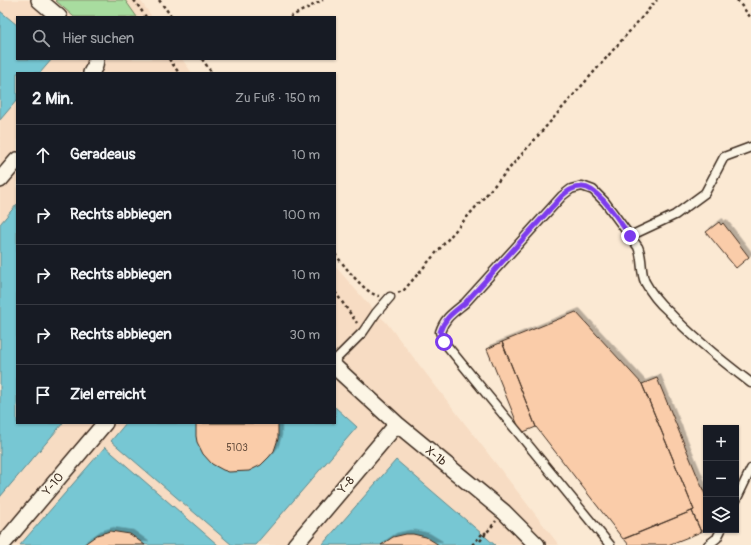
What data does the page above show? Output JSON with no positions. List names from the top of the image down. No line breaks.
{"streets":{"street":["X-1b","Y-10","Y-8"]},"crossings":[["X-1b","Y-8"]],"house_numbers":["5103"],"page":{"search":"Hier suchen","heading":["2 Min.","Zu Fuß · 150 m"],"list":[["Geradeaus","10 m"],["Rechts abbiegen","100 m"],["Rechts abbiegen","10 m"],["Rechts abbiegen","30 m"],"Ziel erreicht"],"map_buttons":["+","−"]}}
